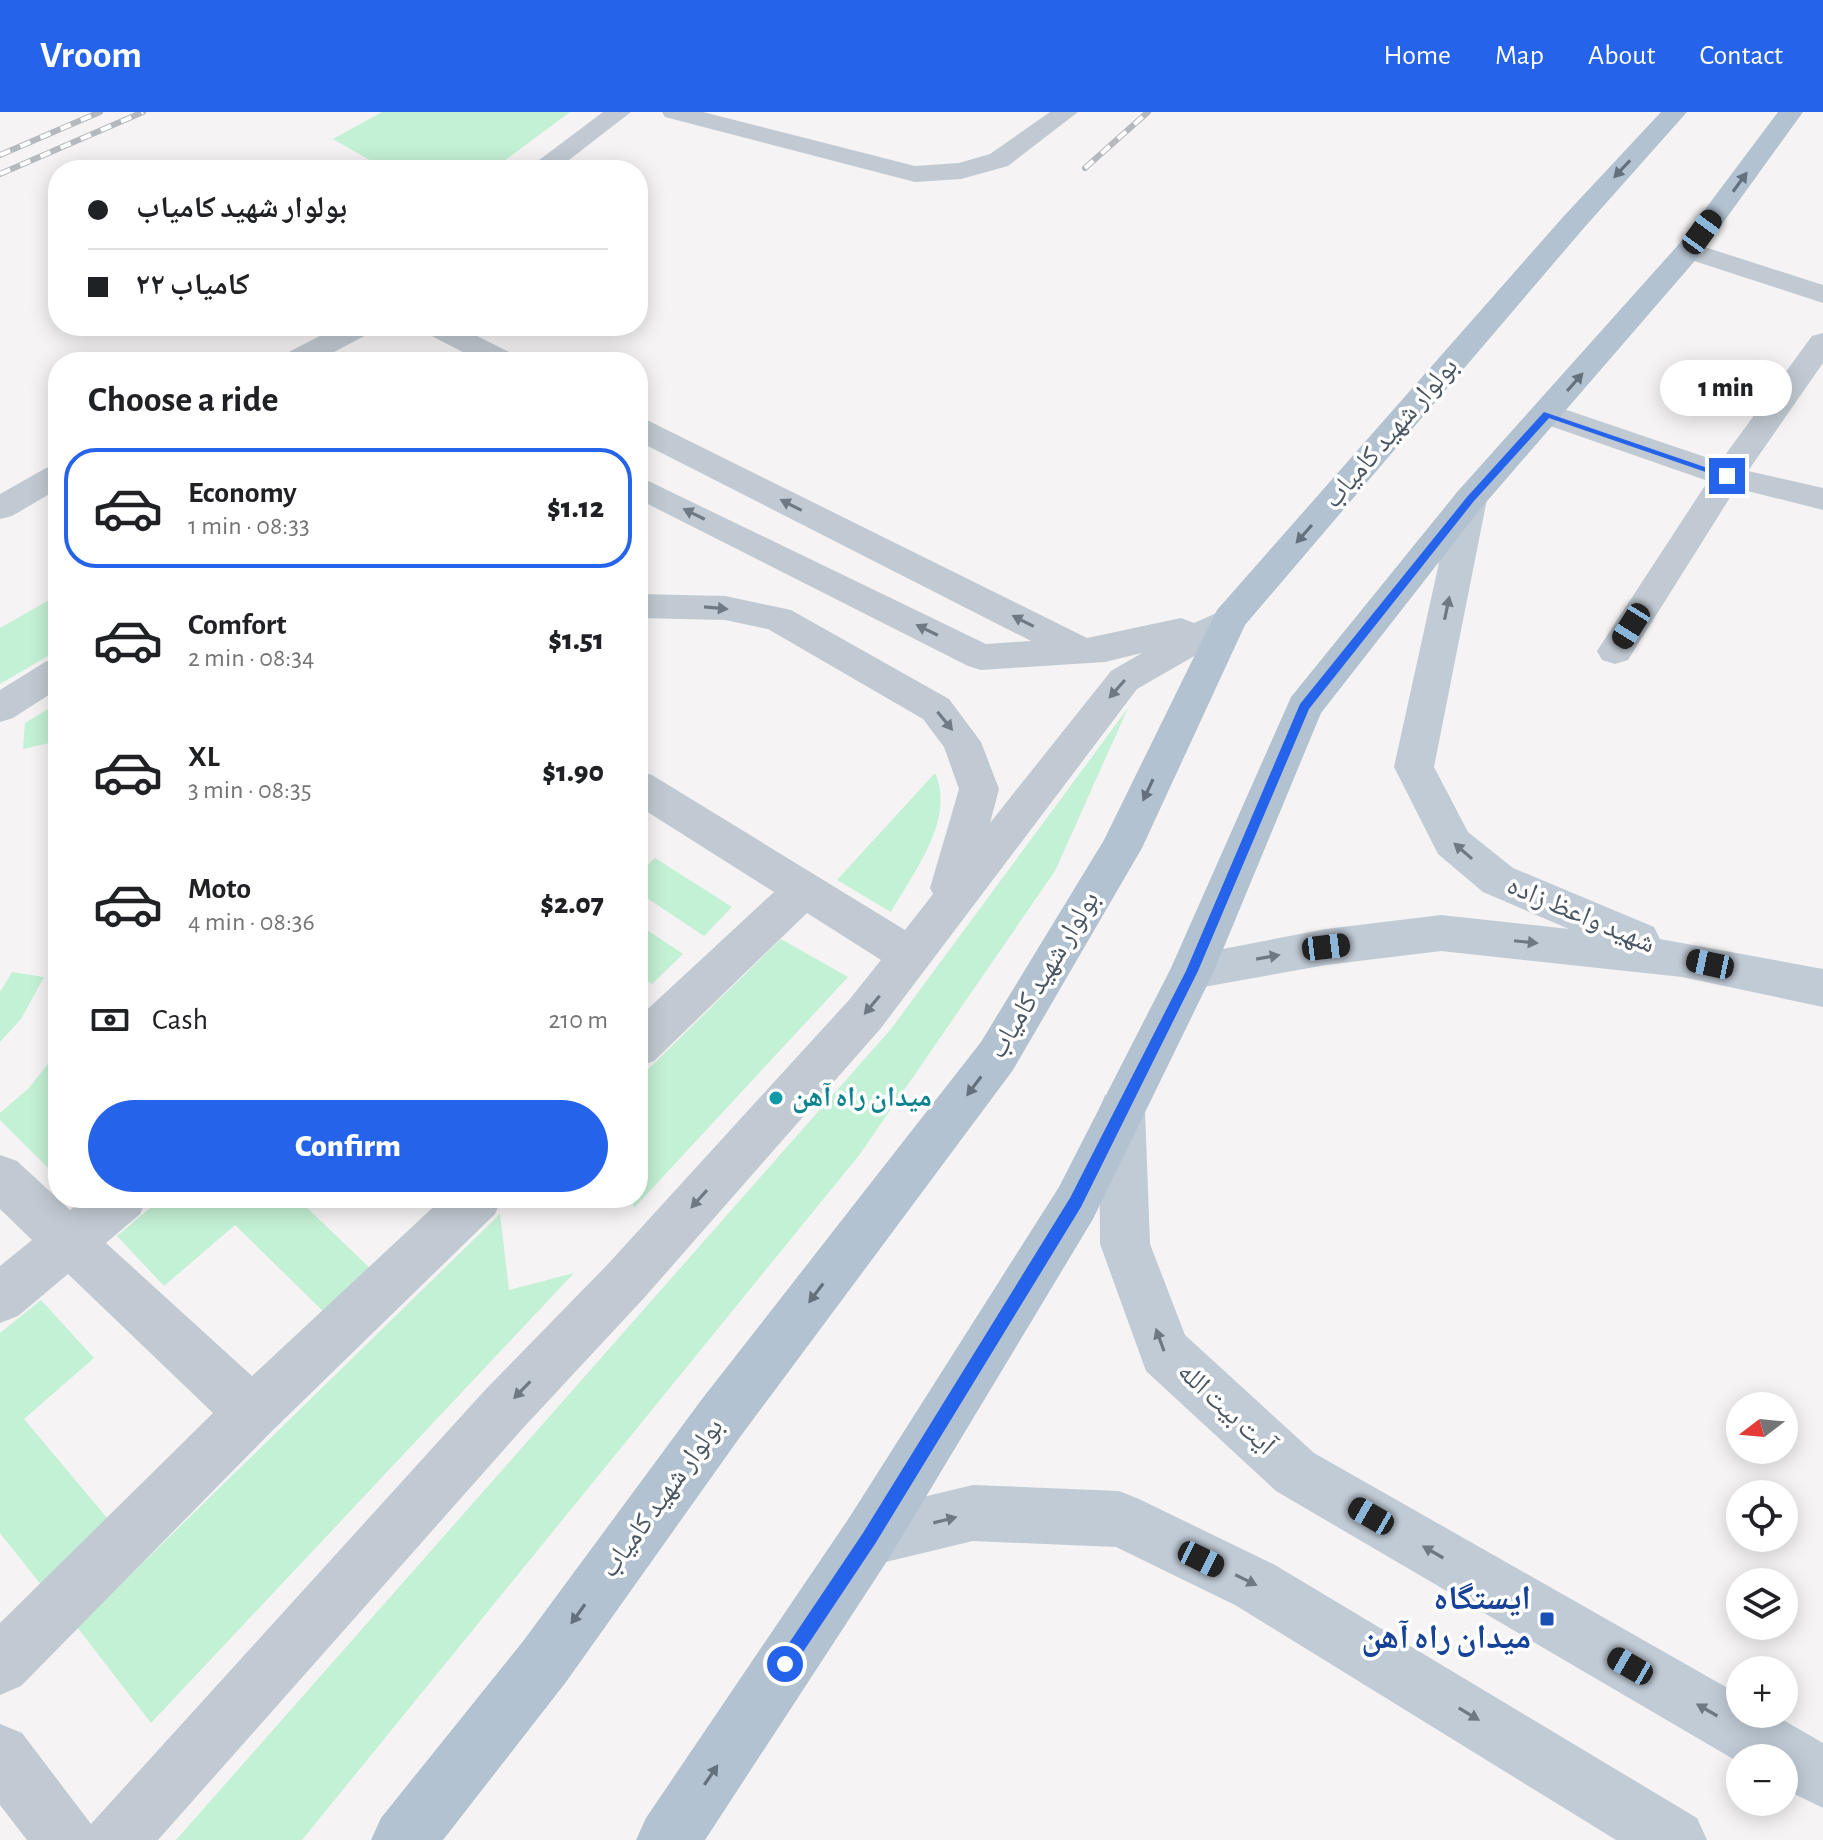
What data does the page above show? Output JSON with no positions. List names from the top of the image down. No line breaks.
{"streets":{"main road":["بولوار شهید کامیاب"],"street":["شهید واعظ زاده","آیت بیت الله"]},"one_way":["آیت بیت الله"],"places":{"other":["میدان راه آهن"],"transit":["ایستگاه میدان راه آهن"]},"north":"left","page":{"header":"Vroom","nav":["Home","Map","About","Contact"],"banner":["بولوار شهید کامیاب","کامیاب ۲۲"],"heading":"Choose a ride","bubble":"1 min","list":[{"name":"Economy","note":"1 min · 08:33","value":"$1.12"},{"name":"Comfort","note":"2 min · 08:34","value":"$1.51"},{"name":"XL","note":"3 min · 08:35","value":"$1.90"},{"name":"Moto","note":"4 min · 08:36","value":"$2.07"}],"pay":["Cash","210 m"],"buttons":"Confirm","map_buttons":["+","−"]}}
